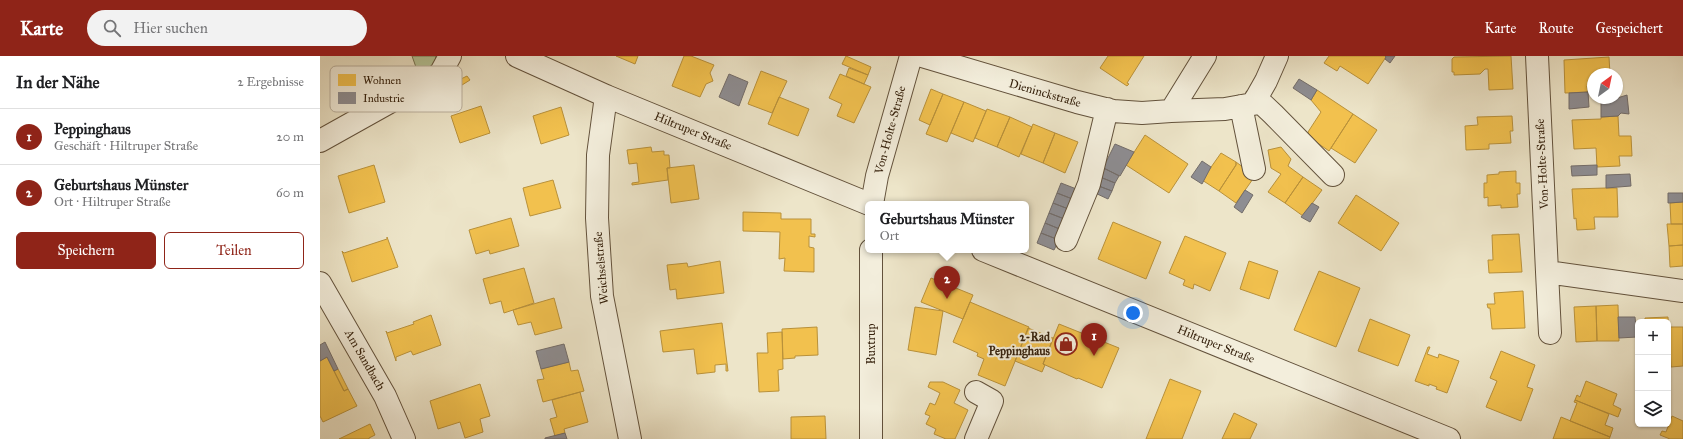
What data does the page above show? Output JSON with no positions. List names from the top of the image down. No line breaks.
{"streets":{"street":["Dieninckstraße","Von-Holte-Straße","Hiltruper Straße","Weichselstraße","Buxtrup","Am Sandbach"]},"crossings":[["Hiltruper Straße","Weichselstraße"]],"places":{"shop":["2-Rad Peppinghaus"]},"legend":["Wohnen","Industrie"],"north":"top right","page":{"header":"Karte","search":"Hier suchen","nav":["Karte","Route","Gespeichert"],"heading":["In der Nähe","2 Ergebnisse"],"list":[{"mark":"1","name":"Peppinghaus","note":"Geschäft · Hiltruper Straße","value":"20 m"},{"mark":"2","name":"Geburtshaus Münster","note":"Ort · Hiltruper Straße","value":"60 m"}],"popup":["Geburtshaus Münster","Ort"],"buttons":["Speichern","Teilen"],"pins":["2","1"],"map_buttons":["+","−"]}}
